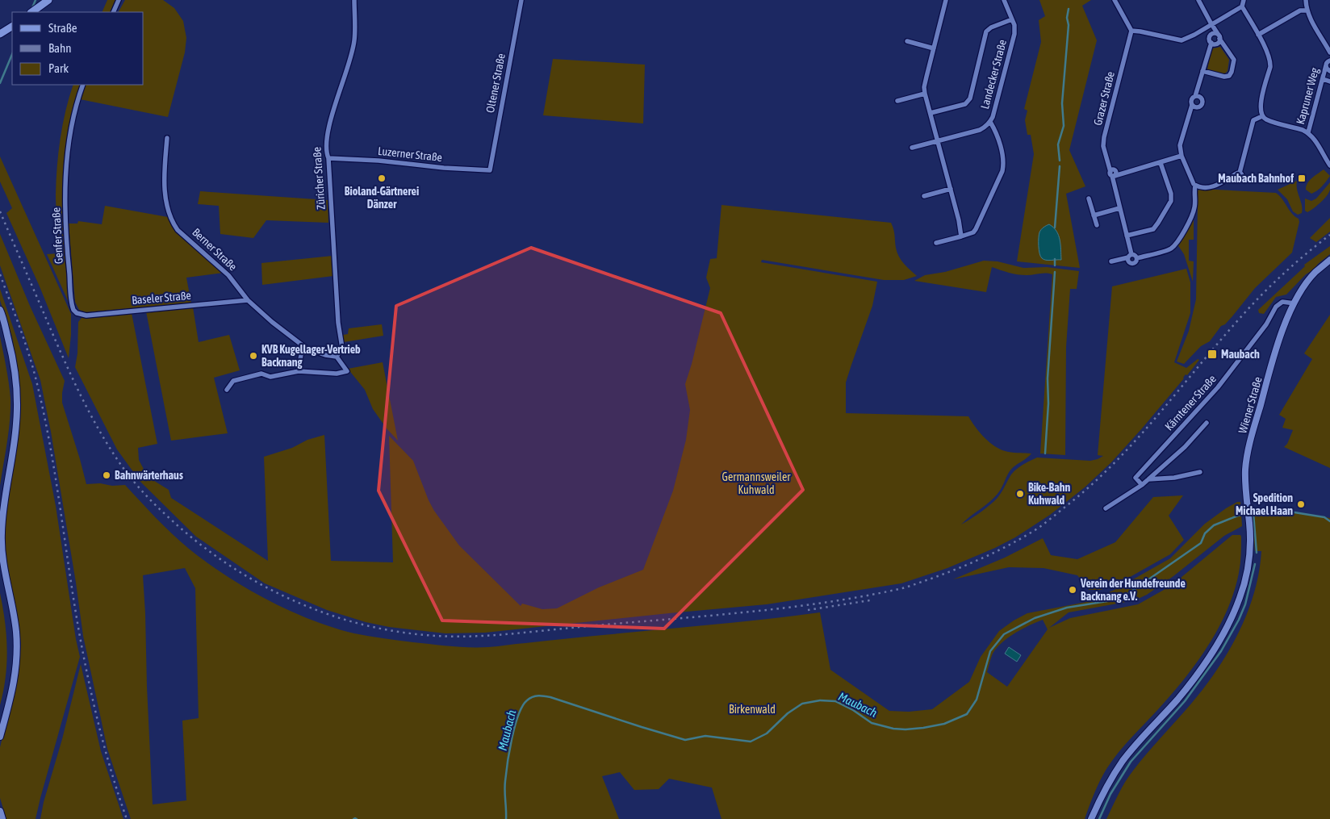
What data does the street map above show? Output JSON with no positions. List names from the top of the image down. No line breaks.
{"streets":{"street":["Landecker Straße","Oltener Straße","Kapruner Weg","Grazer Straße","Luzerner Straße","Züricher Straße","Genfer Straße","Berner Straße","Baseler Straße","Kärntener Straße","Wiener Straße"]},"crossings":[["Oltener Straße","Luzerner Straße"],["Luzerner Straße","Züricher Straße"],["Züricher Straße","Berner Straße"],["Genfer Straße","Baseler Straße"],["Berner Straße","Baseler Straße"],["Kärntener Straße","Wiener Straße"]],"water":["Maubach"],"parks":["Germannsweiler Kuhwald","Birkenwald"],"places":{"other":["Bioland-Gärtnerei Dänzer","KVB Kugellager-Vertrieb Backnang","Bahnwärterhaus","Bike-Bahn Kuhwald","Spedition Michael Haan","Verein der Hundefreunde Backnang e.V."],"transit":["Maubach Bahnhof","Maubach"]},"legend":["Straße","Bahn","Park"]}
